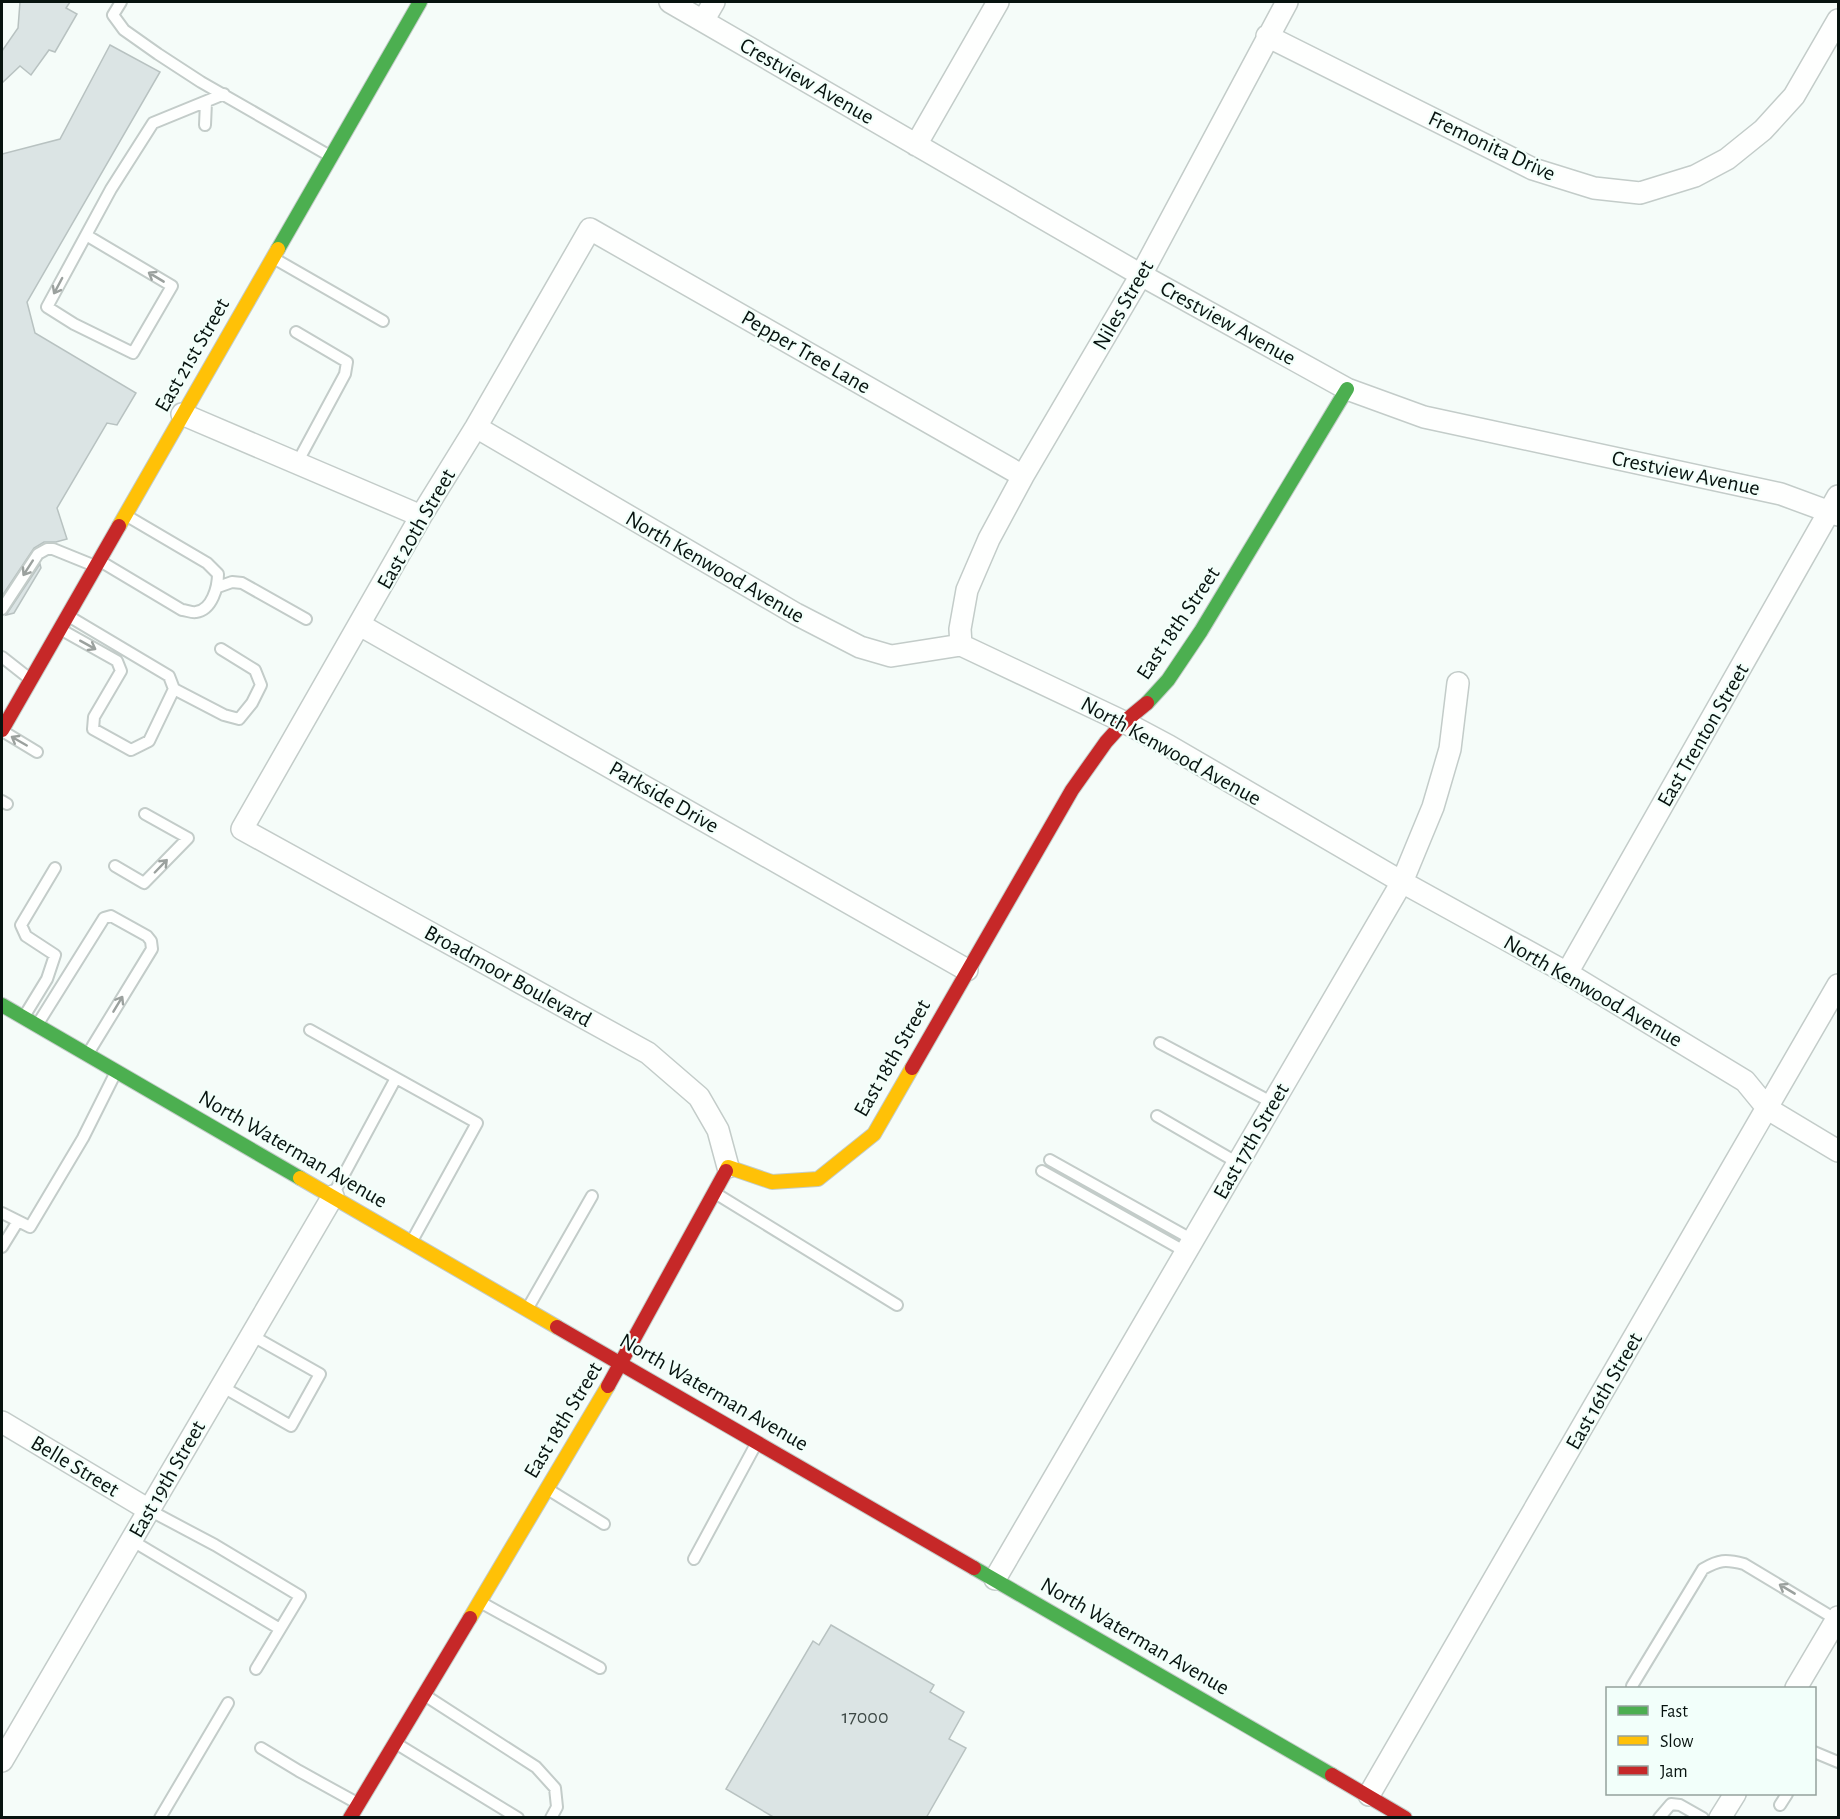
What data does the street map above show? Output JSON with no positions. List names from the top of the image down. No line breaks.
{"streets":{"street":["Crestview Avenue","Fremonita Drive","Niles Street","Pepper Tree Lane","East 21st Street","East 20th Street","North Kenwood Avenue","East 18th Street","East Trenton Street","Parkside Drive","Broadmoor Boulevard","East 17th Street","North Waterman Avenue","East 16th Street","Belle Street","East 19th Street"]},"crossings":[["Crestview Avenue","Niles Street"],["Crestview Avenue","East 18th Street"],["Crestview Avenue","East Trenton Street"],["Fremonita Drive","Niles Street"],["Niles Street","Pepper Tree Lane"],["Niles Street","North Kenwood Avenue"],["Pepper Tree Lane","East 20th Street"],["East 20th Street","North Kenwood Avenue"],["East 20th Street","Parkside Drive"],["East 20th Street","Broadmoor Boulevard"],["North Kenwood Avenue","East 18th Street"],["North Kenwood Avenue","East Trenton Street"],["North Kenwood Avenue","East 17th Street"],["North Kenwood Avenue","East 16th Street"],["East 18th Street","Parkside Drive"],["East 18th Street","Broadmoor Boulevard"],["East 18th Street","North Waterman Avenue"],["East 17th Street","North Waterman Avenue"],["North Waterman Avenue","East 16th Street"],["North Waterman Avenue","East 19th Street"],["Belle Street","East 19th Street"]],"house_numbers":["17000"],"legend":["Fast","Slow","Jam"]}
